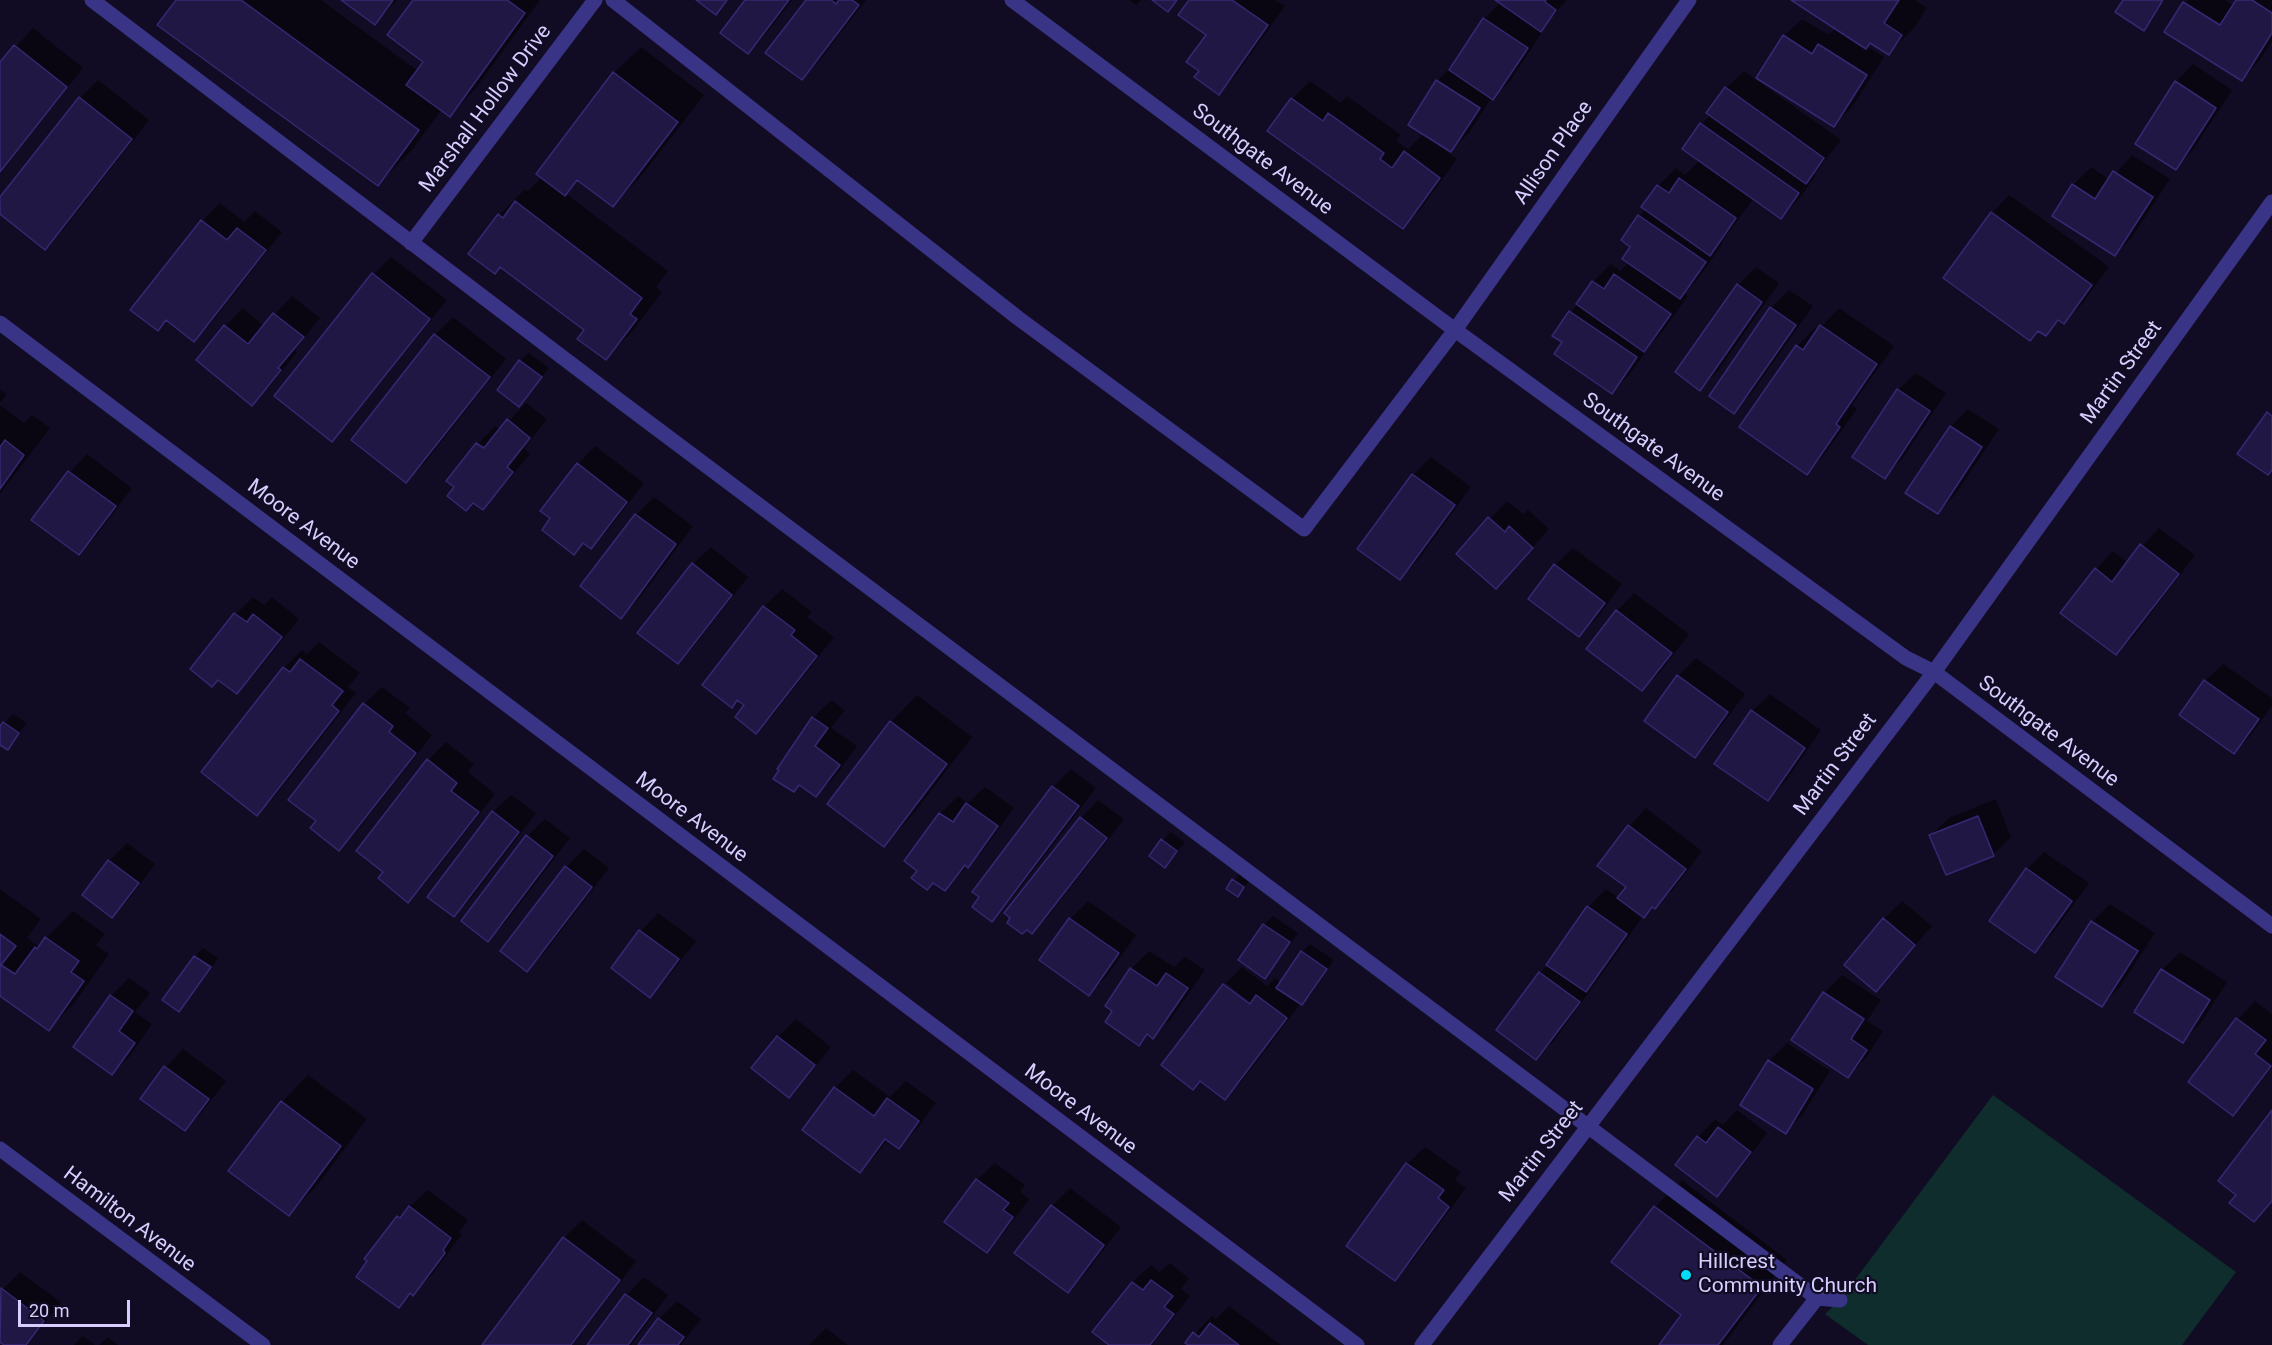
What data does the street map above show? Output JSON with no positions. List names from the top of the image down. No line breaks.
{"streets":{"street":["Marshall Hollow Drive","Allison Place","Southgate Avenue","Martin Street","Moore Avenue","Hamilton Avenue"]},"crossings":[["Allison Place","Southgate Avenue"],["Southgate Avenue","Martin Street"]],"places":["Hillcrest Community Church"],"scale_bar":"20 m"}
